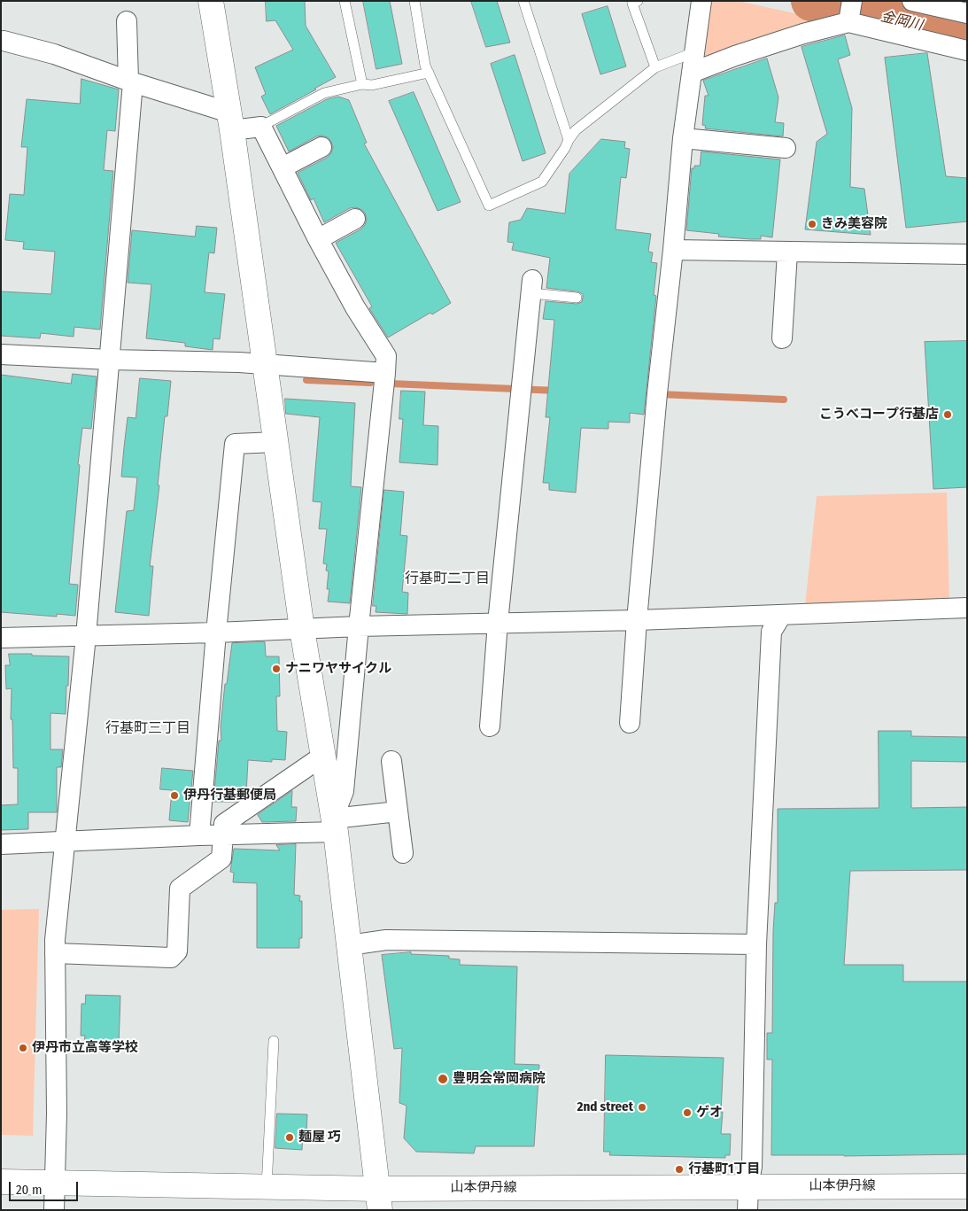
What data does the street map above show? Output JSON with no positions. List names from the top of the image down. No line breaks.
{"streets":{"street":["山本伊丹線"]},"districts":["行基町二丁目","行基町三丁目"],"water":["金岡川"],"places":["きみ美容院","こうべコープ行基店","ナニワヤサイクル","伊丹行基郵便局","伊丹市立高等学校","豊明会常岡病院","2nd street","ゲオ","麺屋 巧","行基町1丁目"],"scale_bar":"20 m"}
